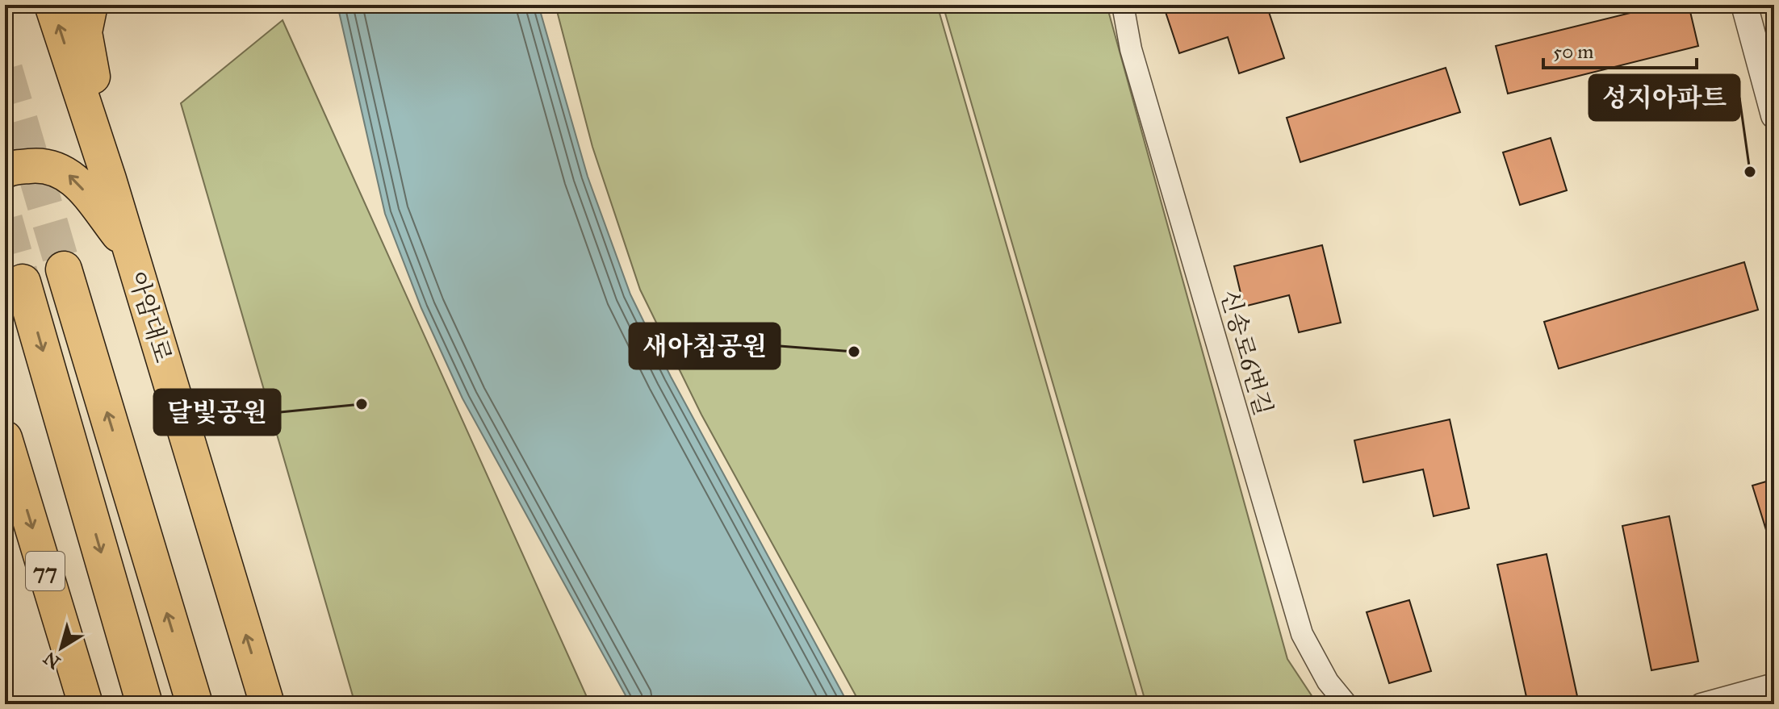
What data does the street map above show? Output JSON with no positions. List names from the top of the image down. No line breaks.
{"streets":{"main road":["아암대로","77"],"street":["신송로6번길"]},"places":["성지아파트","새아침공원","달빛공원"],"scale_bar":"50 m","north":"bottom left"}
